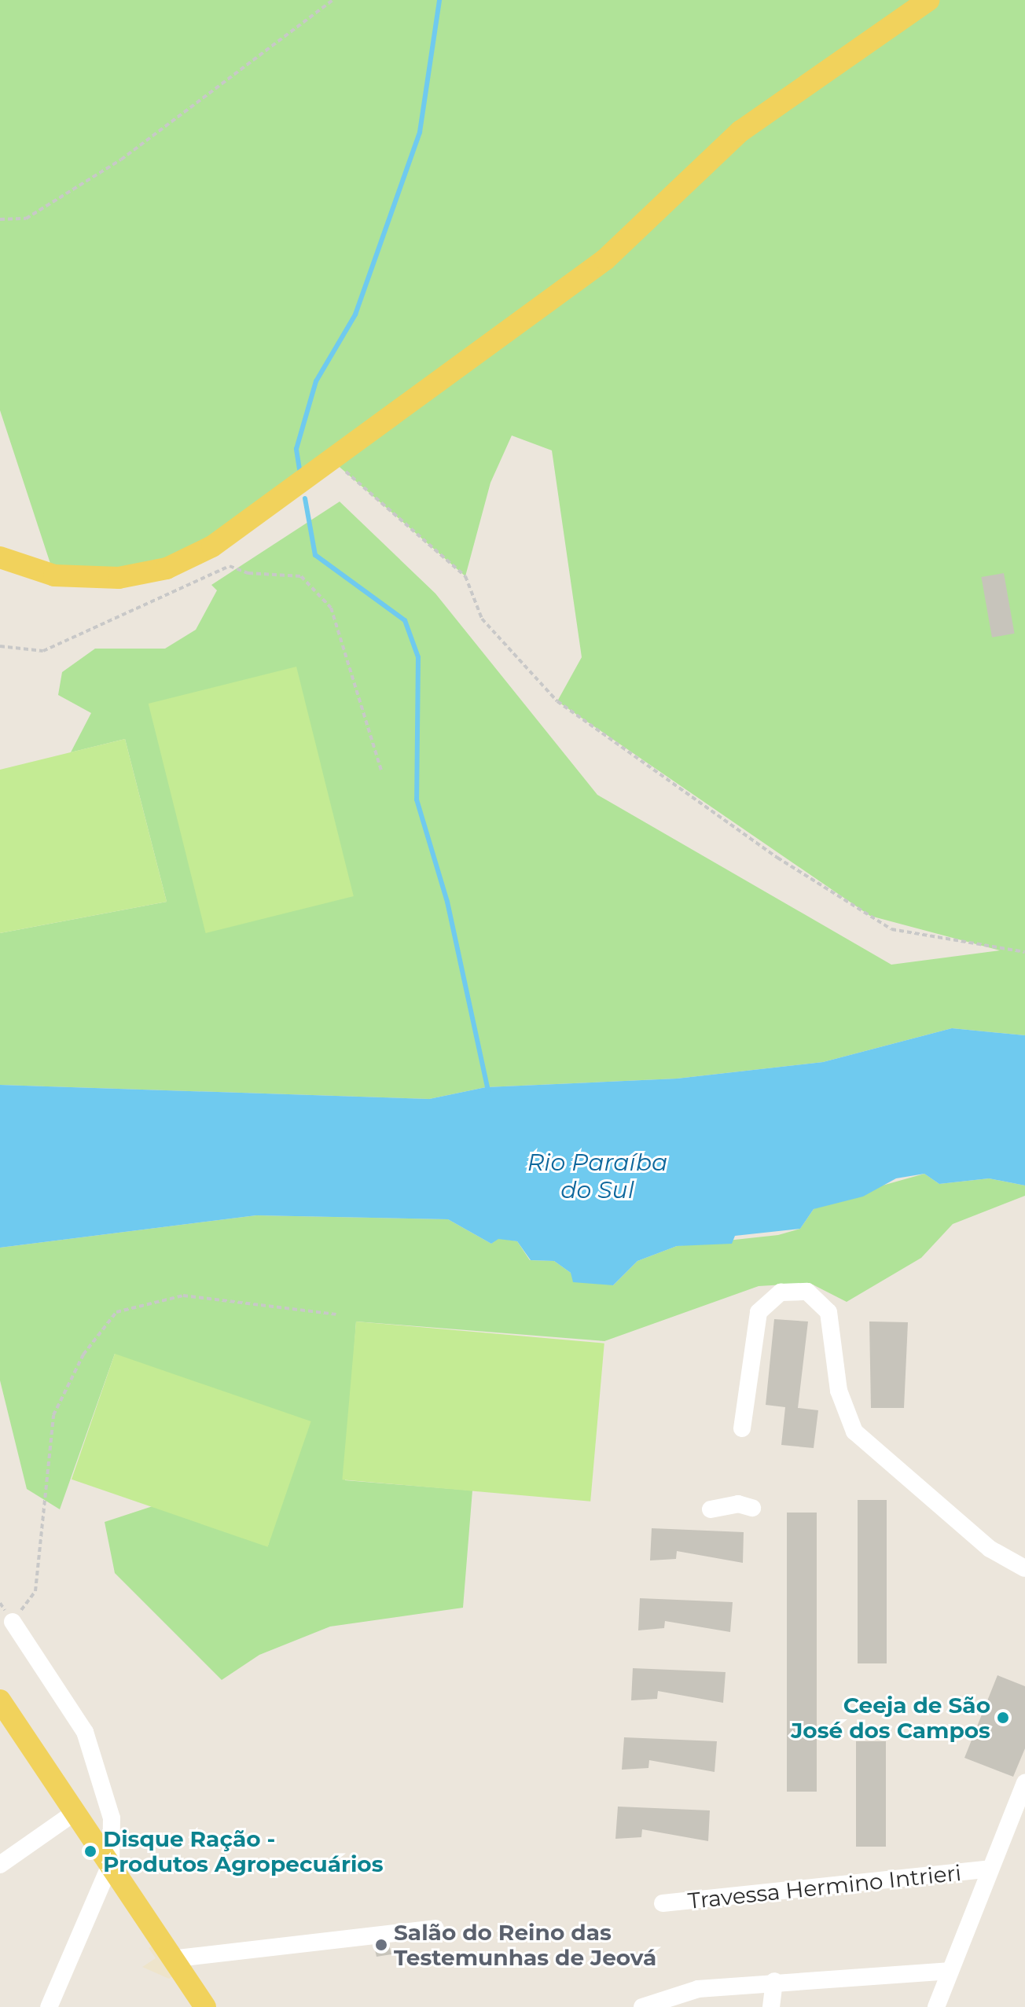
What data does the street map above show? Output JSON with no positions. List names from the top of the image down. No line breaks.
{"streets":{"street":["Travessa Hermino Intrieri"]},"water":["Rio Paraíba do Sul"],"places":["Ceeja de São José dos Campos","Disque Ração - Produtos Agropecuários","Salão do Reino das Testemunhas de Jeová"]}
